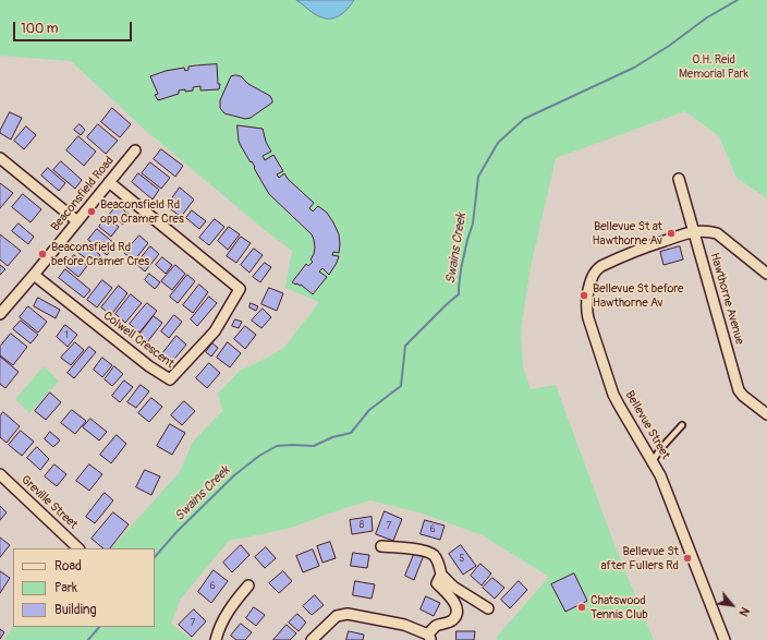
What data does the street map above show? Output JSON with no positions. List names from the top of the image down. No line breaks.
{"streets":{"street":["Beaconsfield Road","Hawthorne Avenue","Colwell Crescent","Bellevue Street","Greville Street"]},"crossings":[["Beaconsfield Road","Colwell Crescent"],["Hawthorne Avenue","Bellevue Street"]],"water":["Swains Creek"],"parks":["O.H. Reid Memorial Park"],"places":["Beaconsfield Rd opp Cramer Cres","Bellevue St at Hawthorne Av","Beaconsfield Rd before Cramer Cres","Bellevue St before Hawthorne Av","Bellevue St after Fullers Rd","Chatswood Tennis Club"],"house_numbers":["1","8","7","6","5","6","7"],"legend":["Road","Park","Building"],"scale_bar":"100 m","north":"bottom right"}
